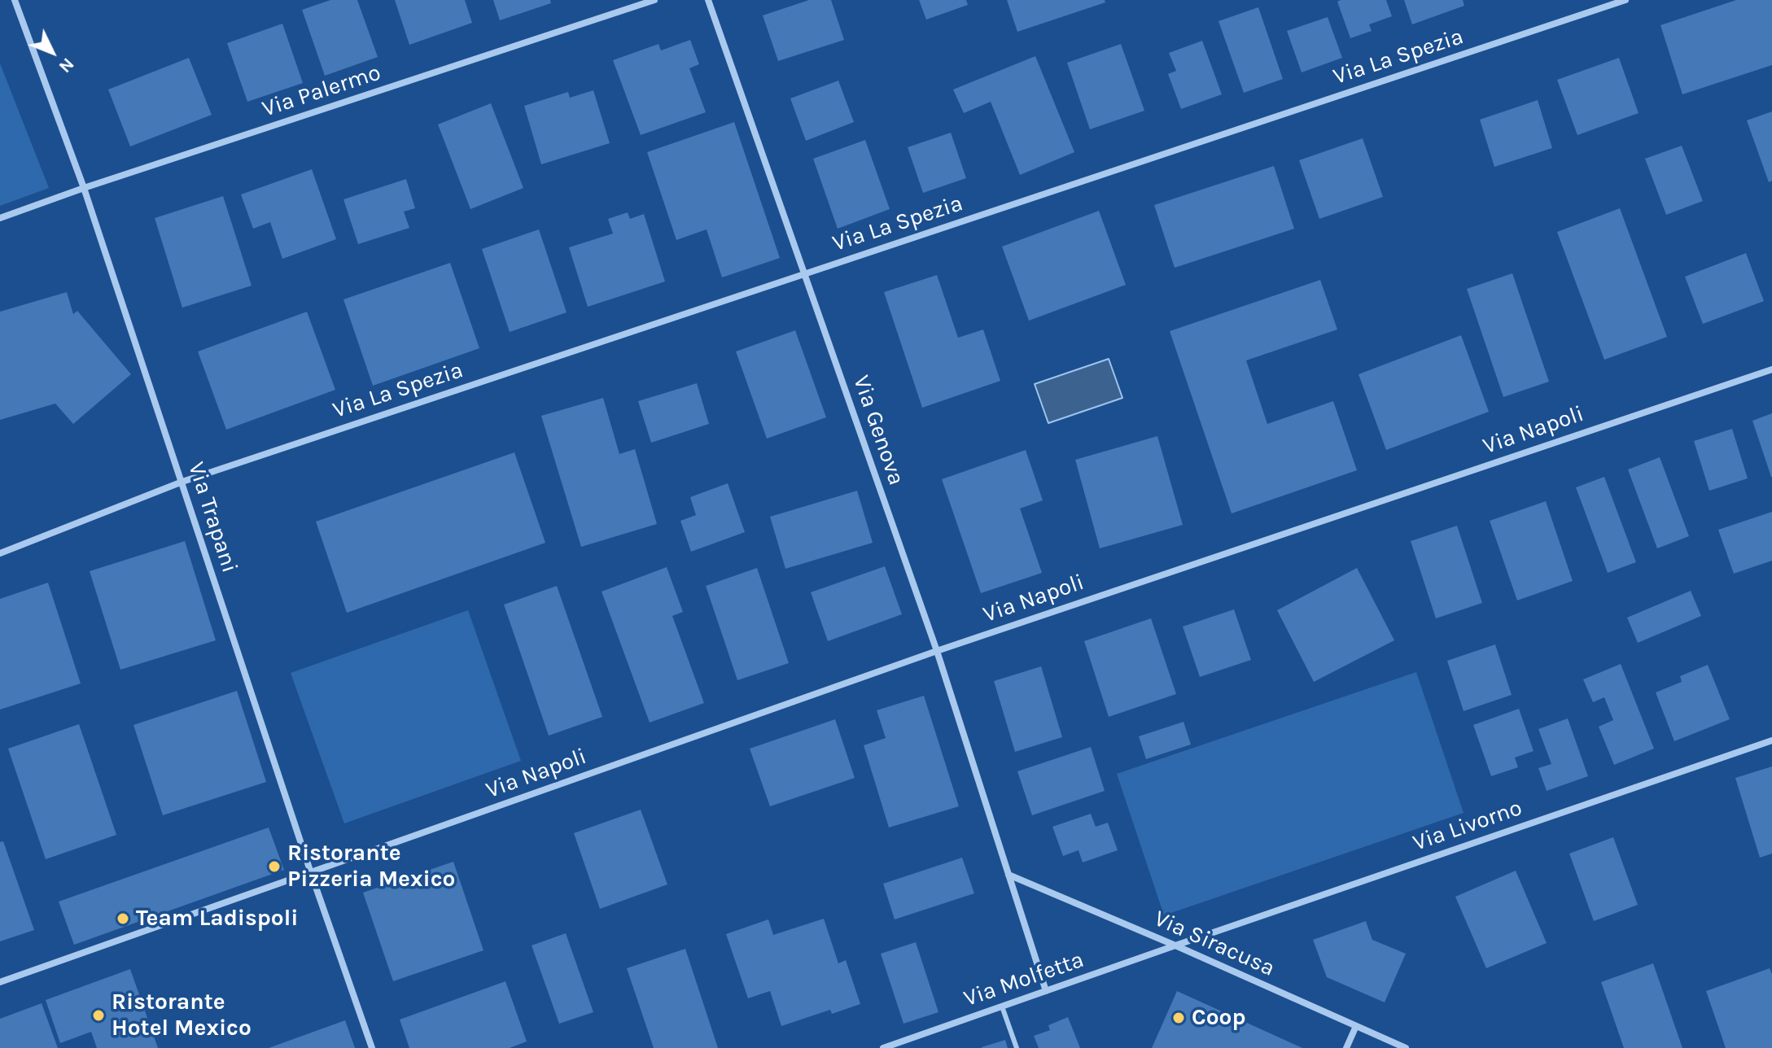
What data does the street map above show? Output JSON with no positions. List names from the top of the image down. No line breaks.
{"streets":{"street":["Via La Spezia","Via Palermo","Via Genova","Via Napoli","Via Trapani","Via Livorno","Via Siracusa","Via Molfetta"]},"crossings":[["Via La Spezia","Via Genova"],["Via La Spezia","Via Trapani"],["Via Palermo","Via Trapani"],["Via Genova","Via Napoli"],["Via Genova","Via Siracusa"],["Via Genova","Via Molfetta"],["Via Napoli","Via Trapani"],["Via Livorno","Via Siracusa"],["Via Livorno","Via Molfetta"],["Via Siracusa","Via Molfetta"]],"places":["Ristorante Pizzeria Mexico","Team Ladispoli","Ristorante Hotel Mexico","Coop"],"north":"bottom right"}
